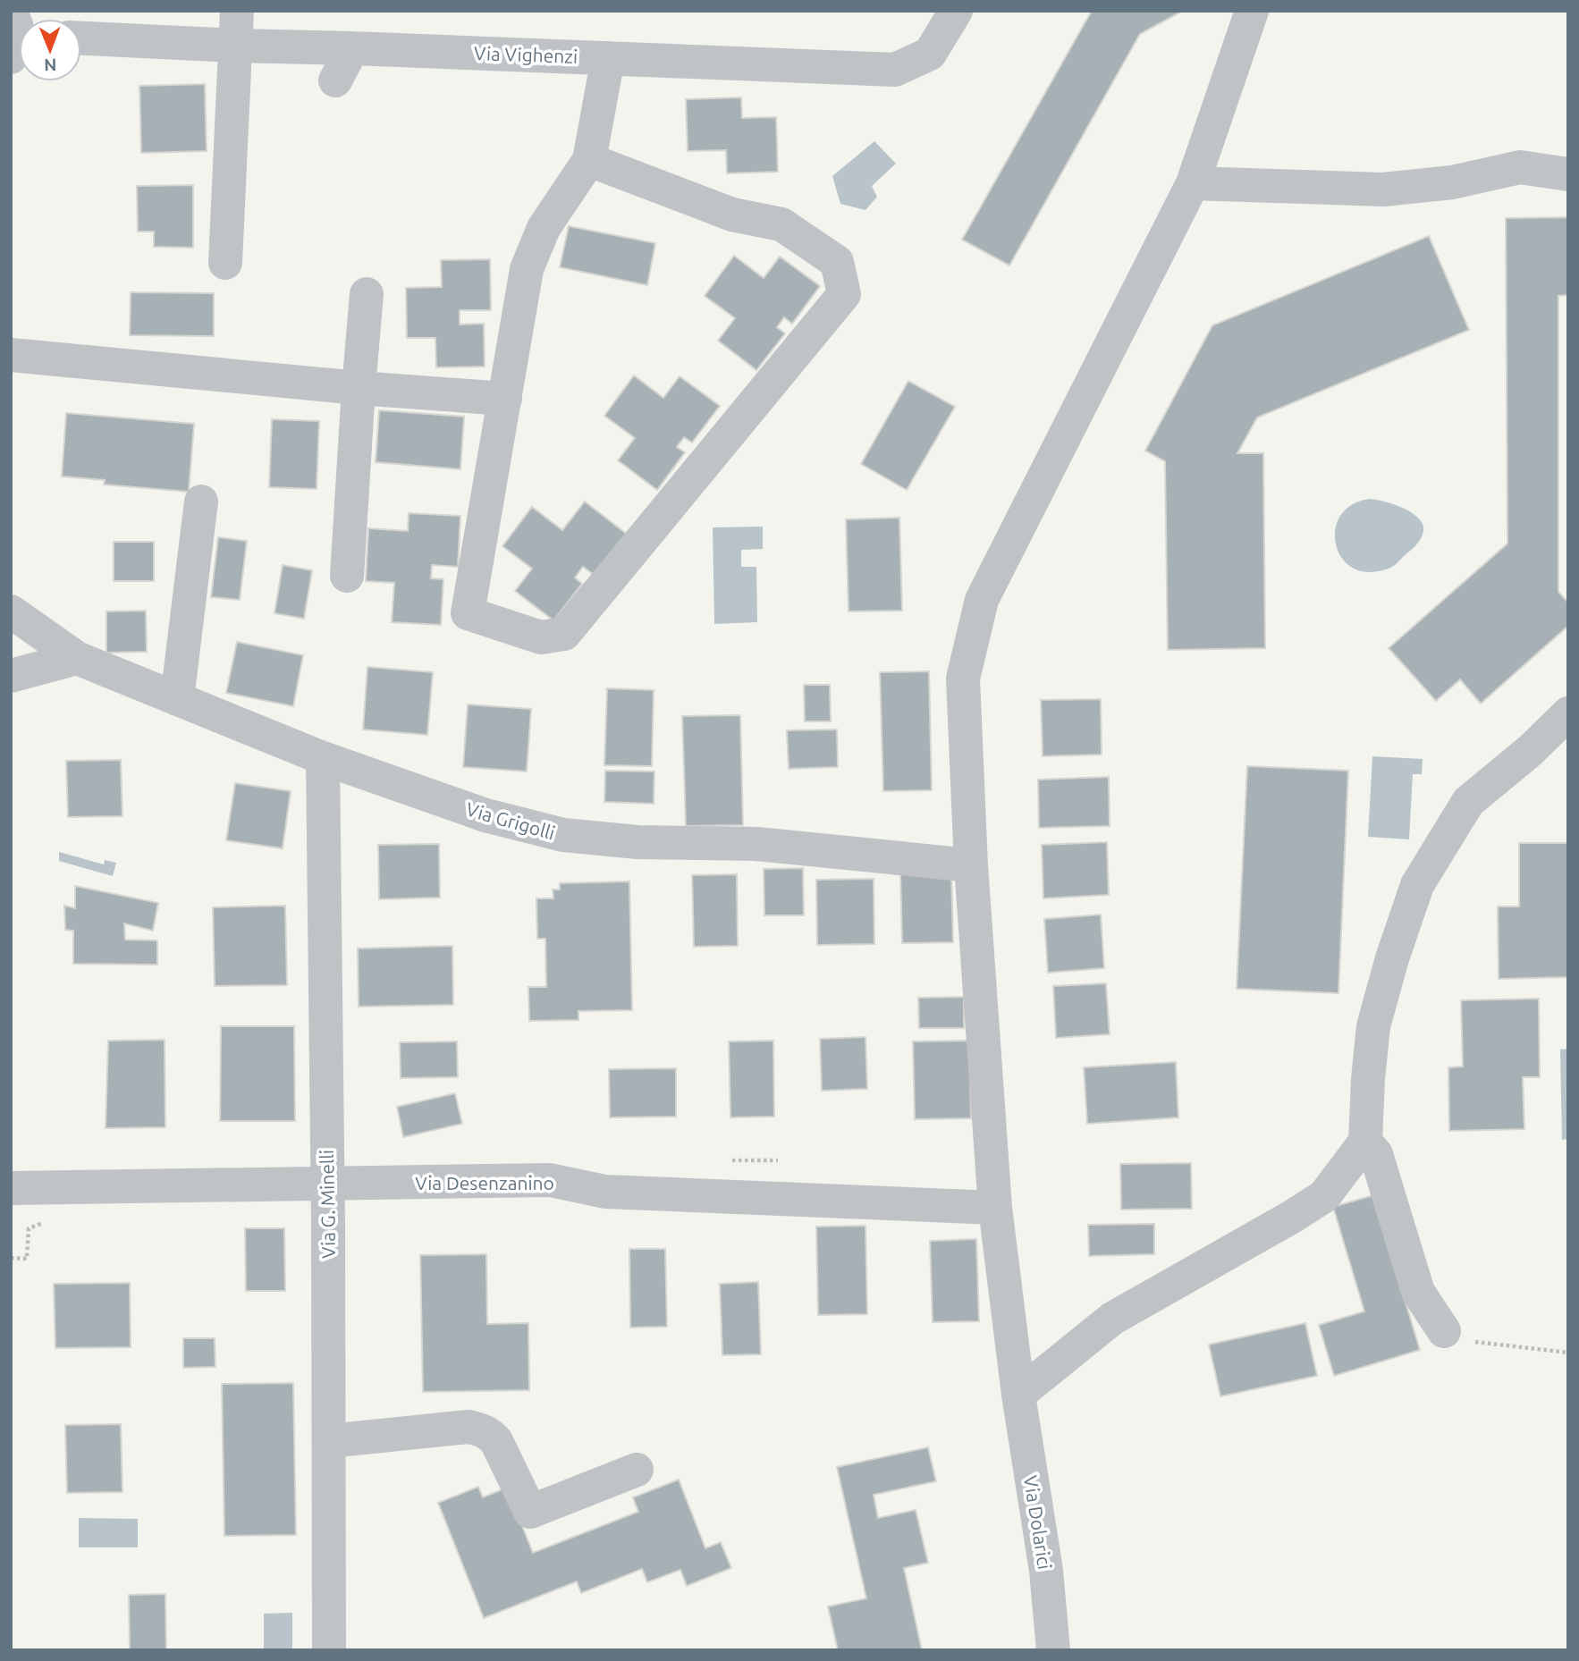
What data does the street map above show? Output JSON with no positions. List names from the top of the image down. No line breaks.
{"streets":{"street":["Via Vighenzi","Via Grigolli","Via Desenzanino","Via G. Minelli","Via Dolarici"]},"crossings":[["Via Grigolli","Via G. Minelli"],["Via Grigolli","Via Dolarici"],["Via Desenzanino","Via G. Minelli"],["Via Desenzanino","Via Dolarici"]],"north":"bottom"}
